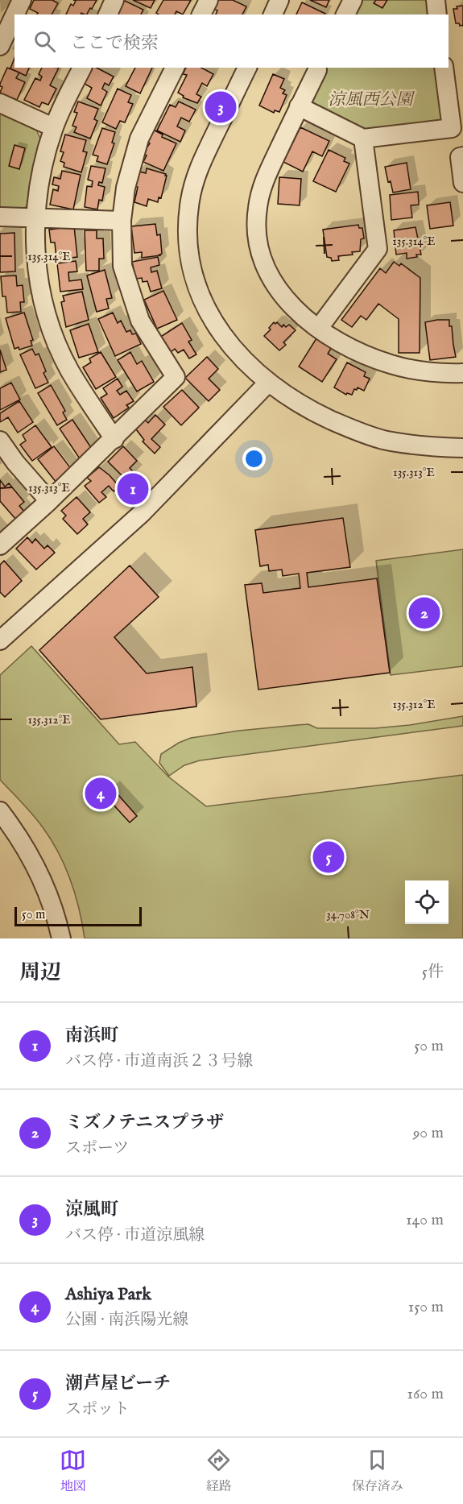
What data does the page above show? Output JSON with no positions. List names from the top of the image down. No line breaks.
{"parks":["涼風西公園"],"scale_bar":"50 m","page":{"search":"ここで検索","pins":["3","1","2","4","5"],"scale":"50 m","heading":["周辺","5件"],"list":[{"mark":"1","name":"南浜町","note":"バス停 · 市道南浜２３号線","value":"50 m"},{"mark":"2","name":"ミズノテニスプラザ","note":"スポーツ","value":"90 m"},{"mark":"3","name":"涼風町","note":"バス停 · 市道涼風線","value":"140 m"},{"mark":"4","name":"Ashiya Park","note":"公園 · 南浜陽光線","value":"150 m"},{"mark":"5","name":"潮芦屋ビーチ","note":"スポット","value":"160 m"}],"nav":["地図","経路","保存済み"]},"coordinates":["135.314°E","135.313°E","135.312°E","34.708°N"]}
